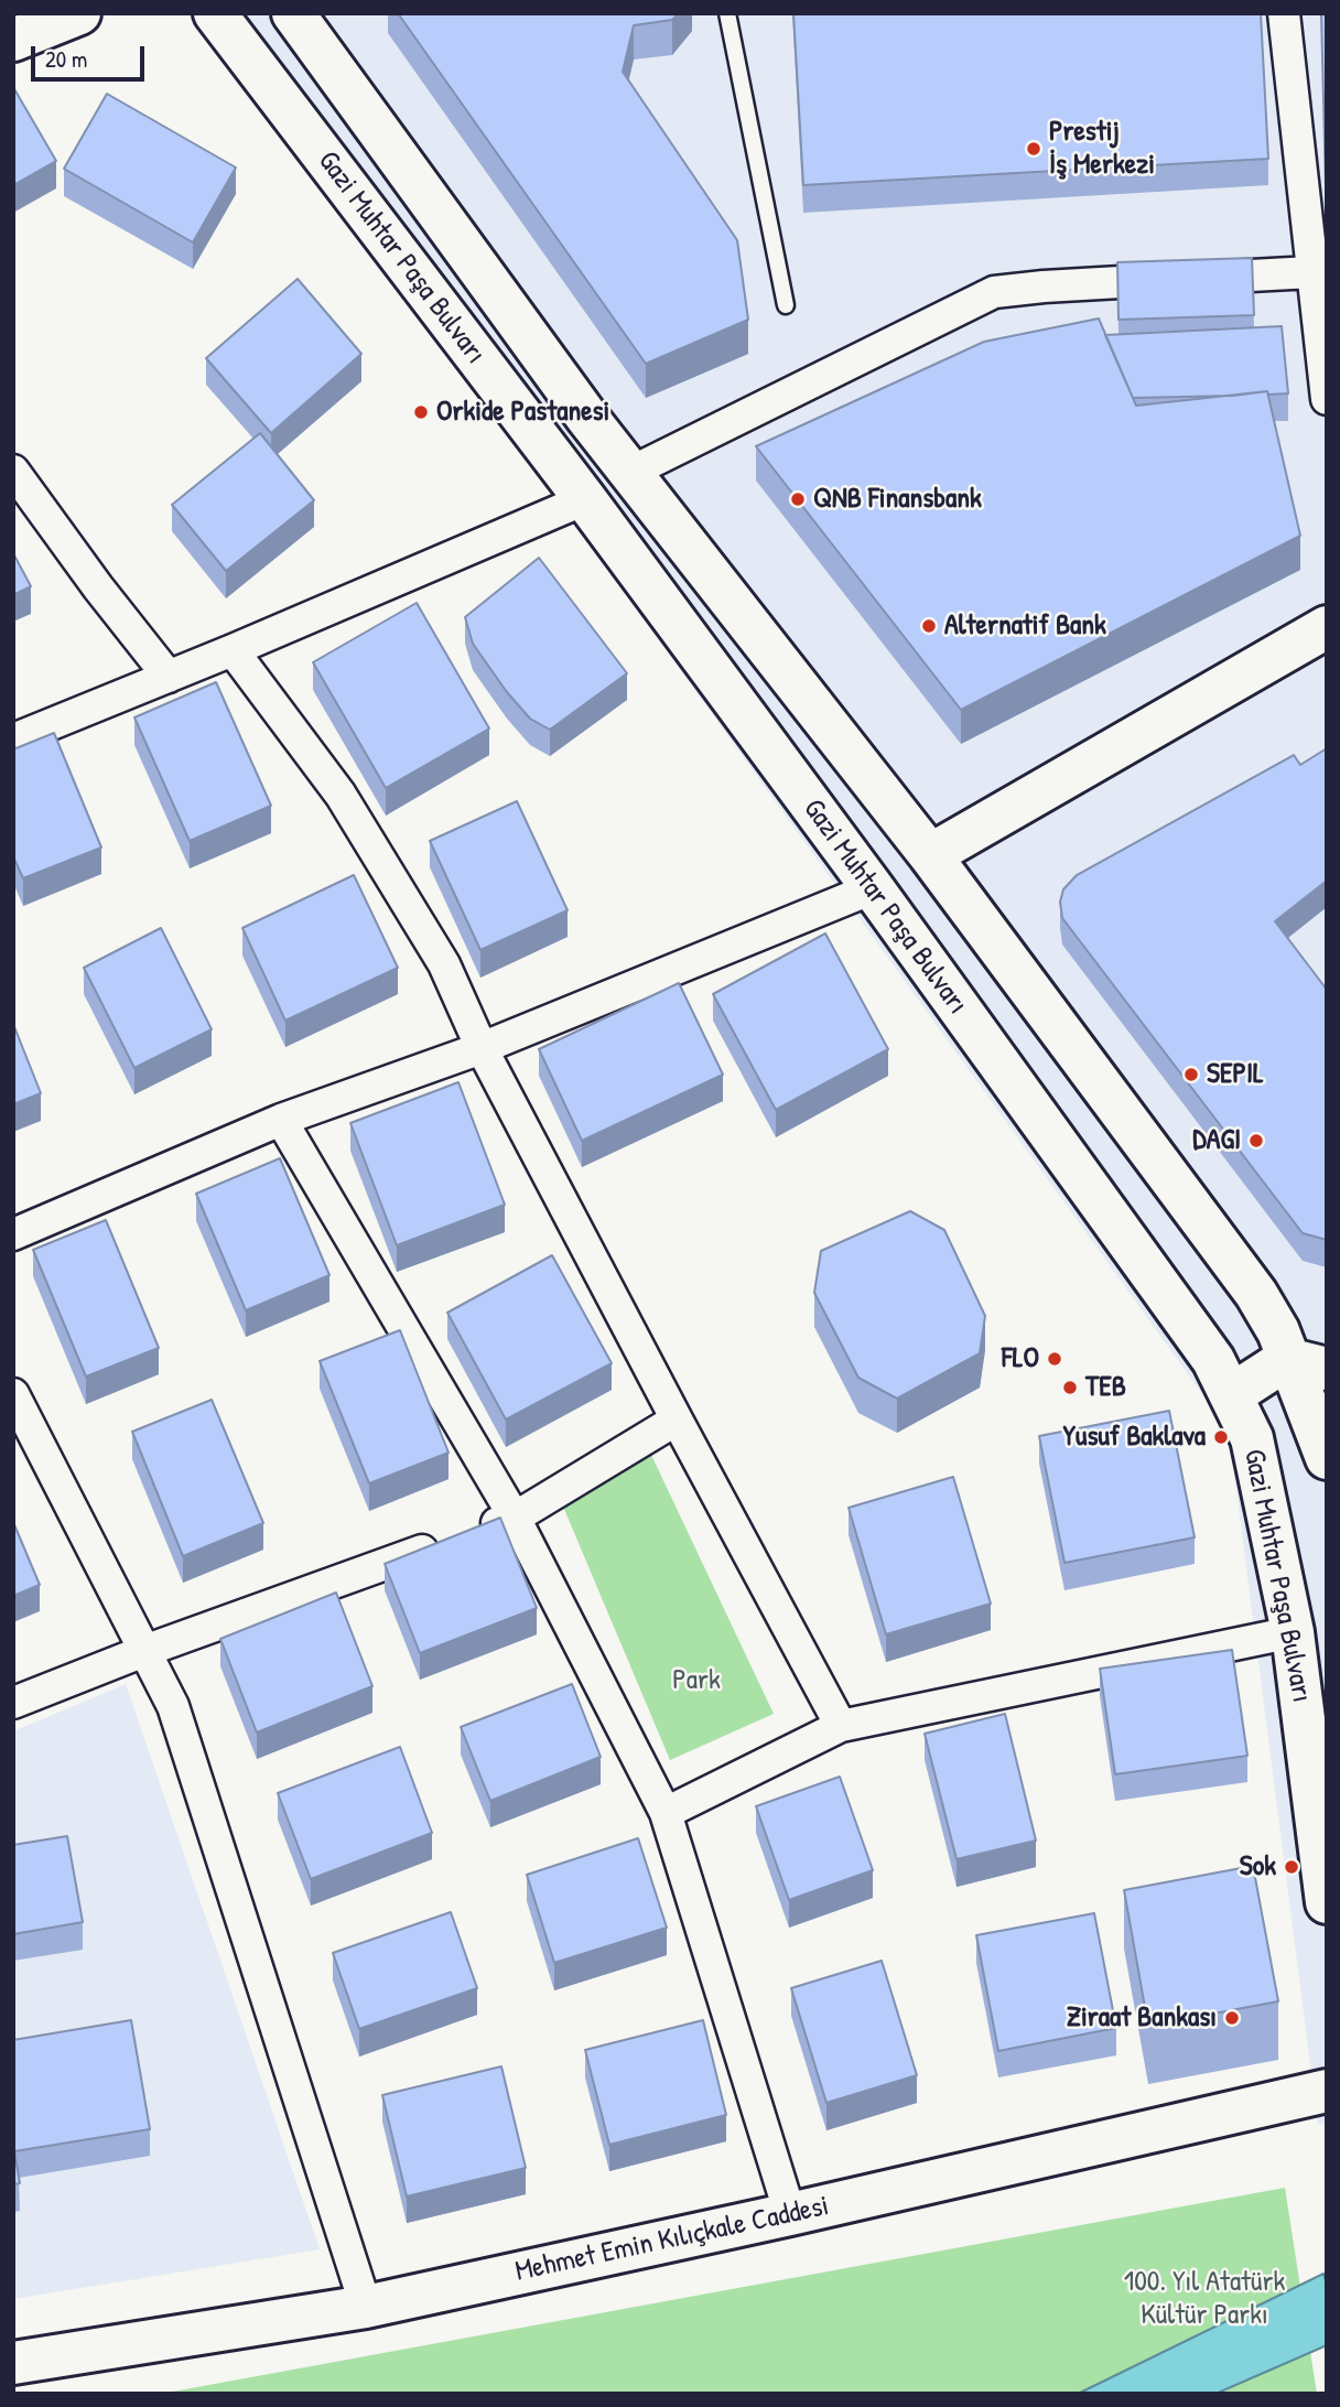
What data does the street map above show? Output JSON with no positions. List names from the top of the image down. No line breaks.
{"streets":{"main road":["Gazi Muhtar Paşa Bulvarı","Mehmet Emin Kılıçkale Caddesi"]},"parks":["Park","100. Yıl Atatürk Kültür Parkı"],"places":["Prestij İş Merkezi","Orkide Pastanesi","QNB Finansbank","Alternatif Bank","SEPIL","DAGI","FLO","TEB","Yusuf Baklava","Sok","Ziraat Bankası"],"scale_bar":"20 m"}
